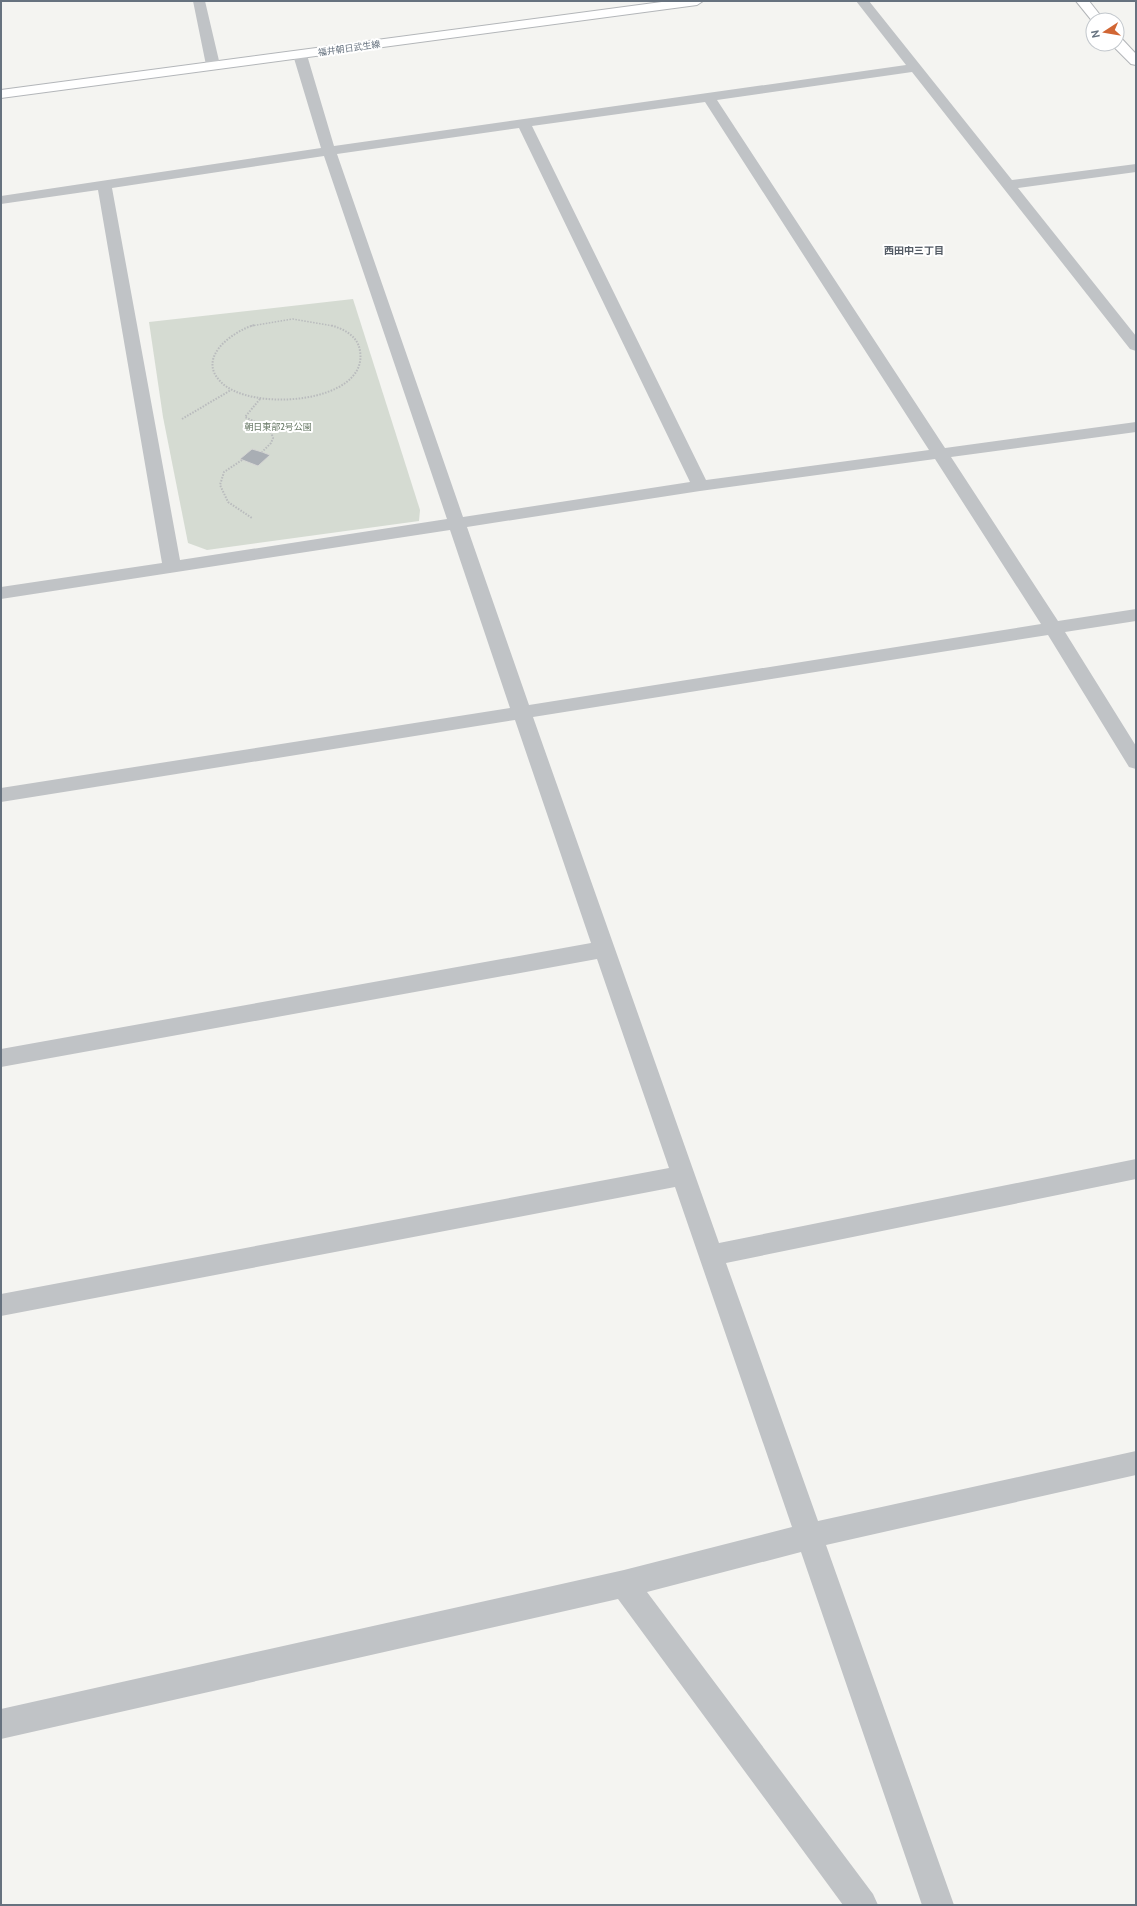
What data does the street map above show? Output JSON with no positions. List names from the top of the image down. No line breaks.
{"streets":{"main road":["福井朝日武生線"]},"districts":["西田中三丁目"],"parks":["朝日東部2号公園"],"north":"left"}
